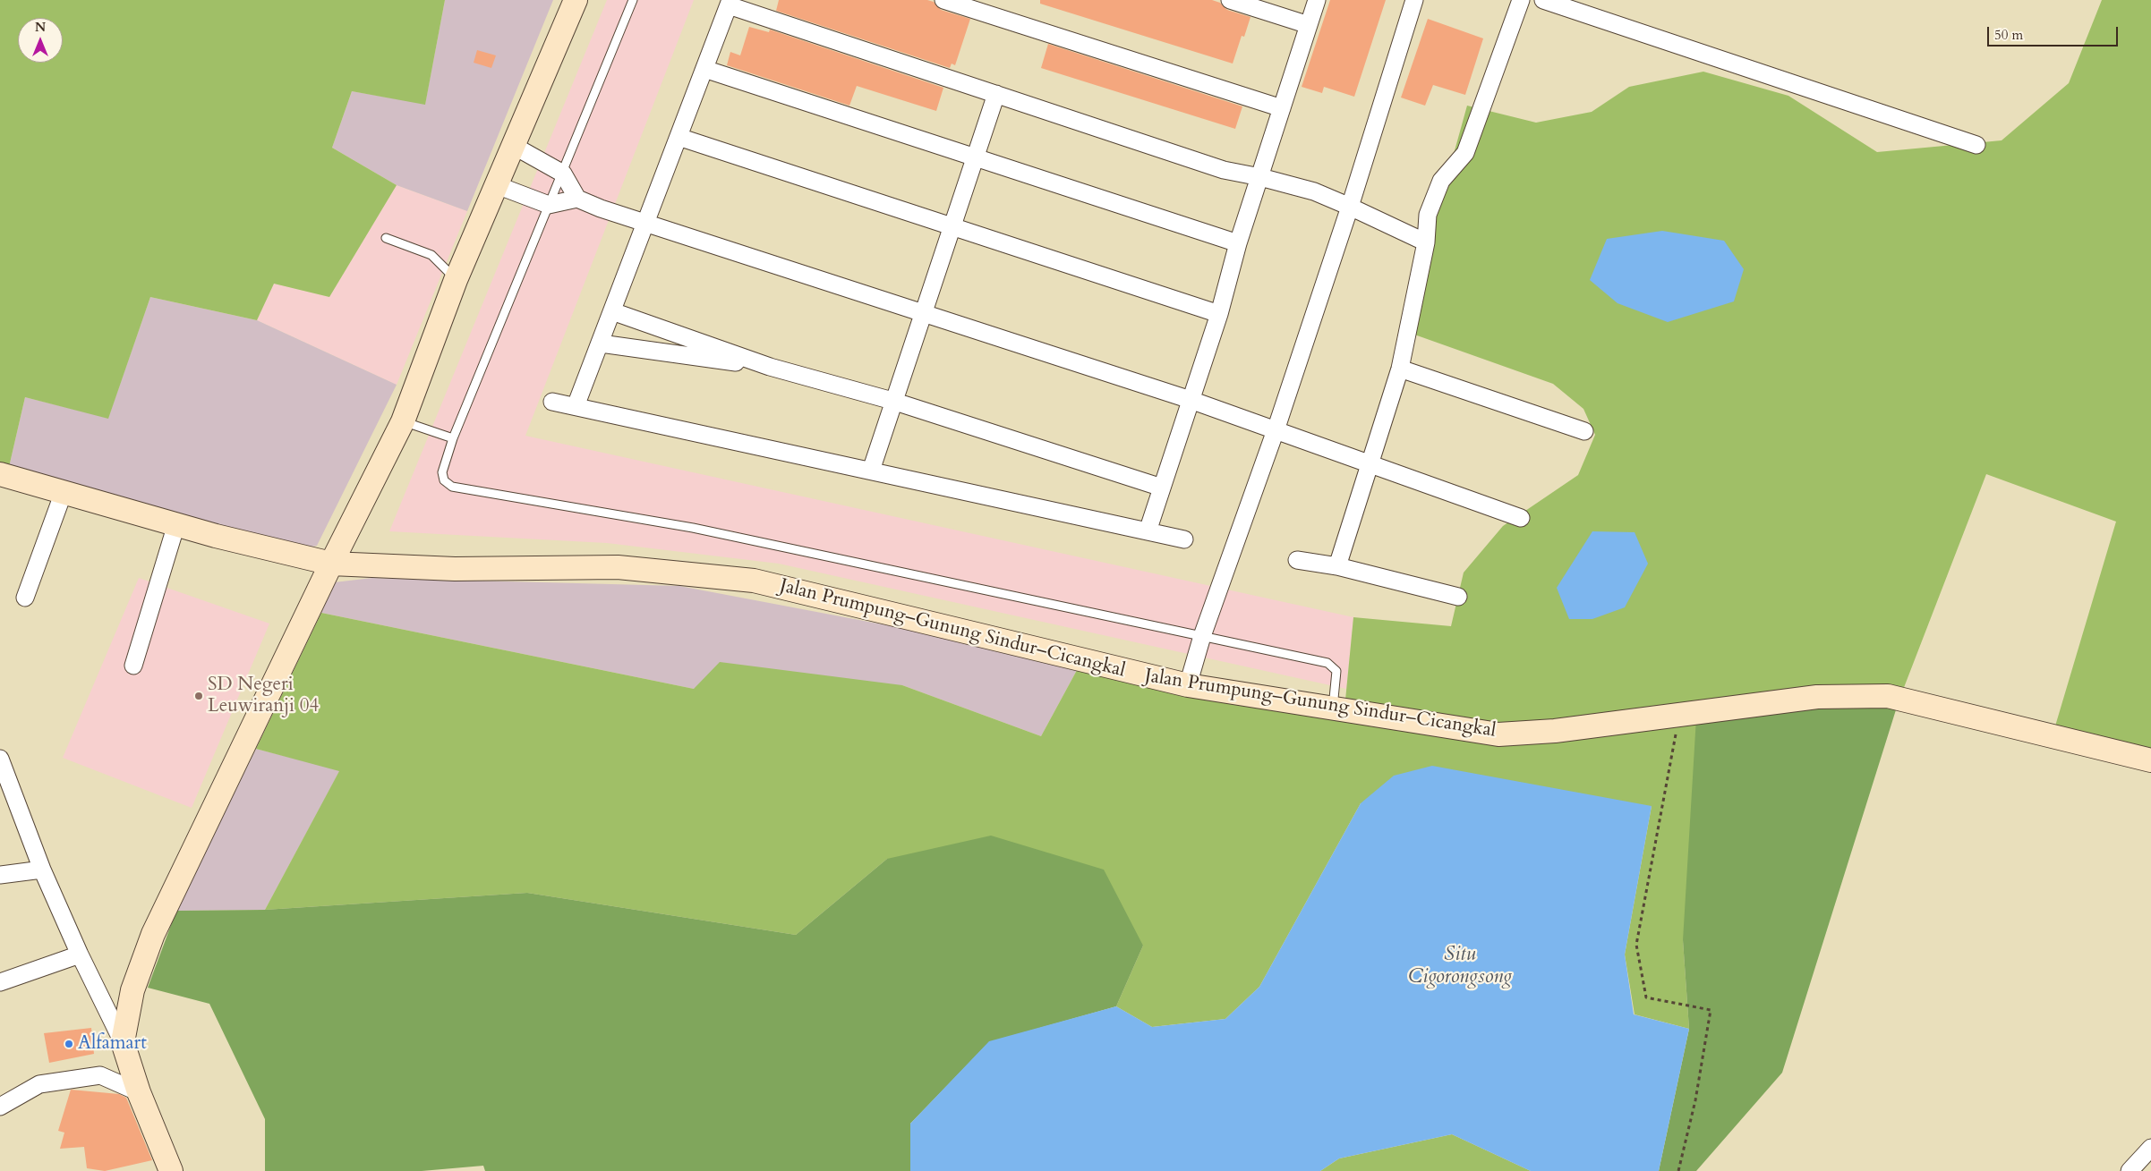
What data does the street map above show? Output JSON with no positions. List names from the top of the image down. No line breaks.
{"streets":{"main road":["Jalan Prumpung–Gunung Sindur–Cicangkal"]},"water":["Situ Cigorongsong"],"places":["SD Negeri Leuwiranji 04","Alfamart"],"scale_bar":"50 m","north":"top"}
